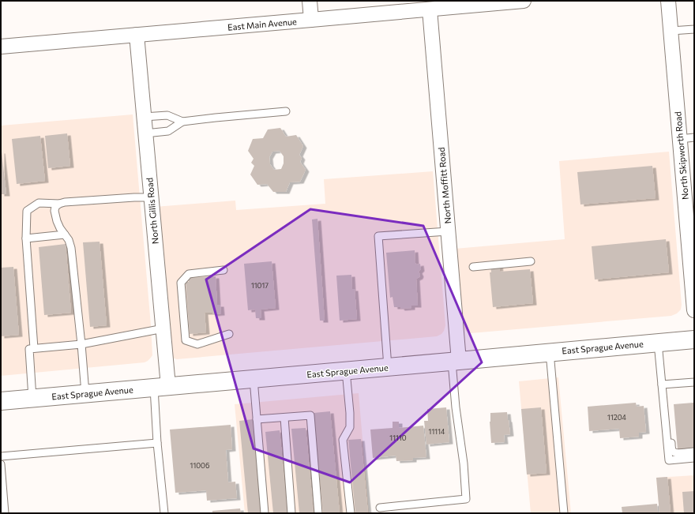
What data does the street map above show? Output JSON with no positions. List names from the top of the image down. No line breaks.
{"streets":{"main road":["East Sprague Avenue"],"street":["East Main Avenue","North Skipworth Road","North Moffitt Road","North Gillis Road"]},"crossings":[["East Main Avenue","North Moffitt Road"],["East Main Avenue","North Gillis Road"],["North Moffitt Road","East Sprague Avenue"],["North Gillis Road","East Sprague Avenue"]],"house_numbers":["11017","11204","11114","11110","11006"]}
